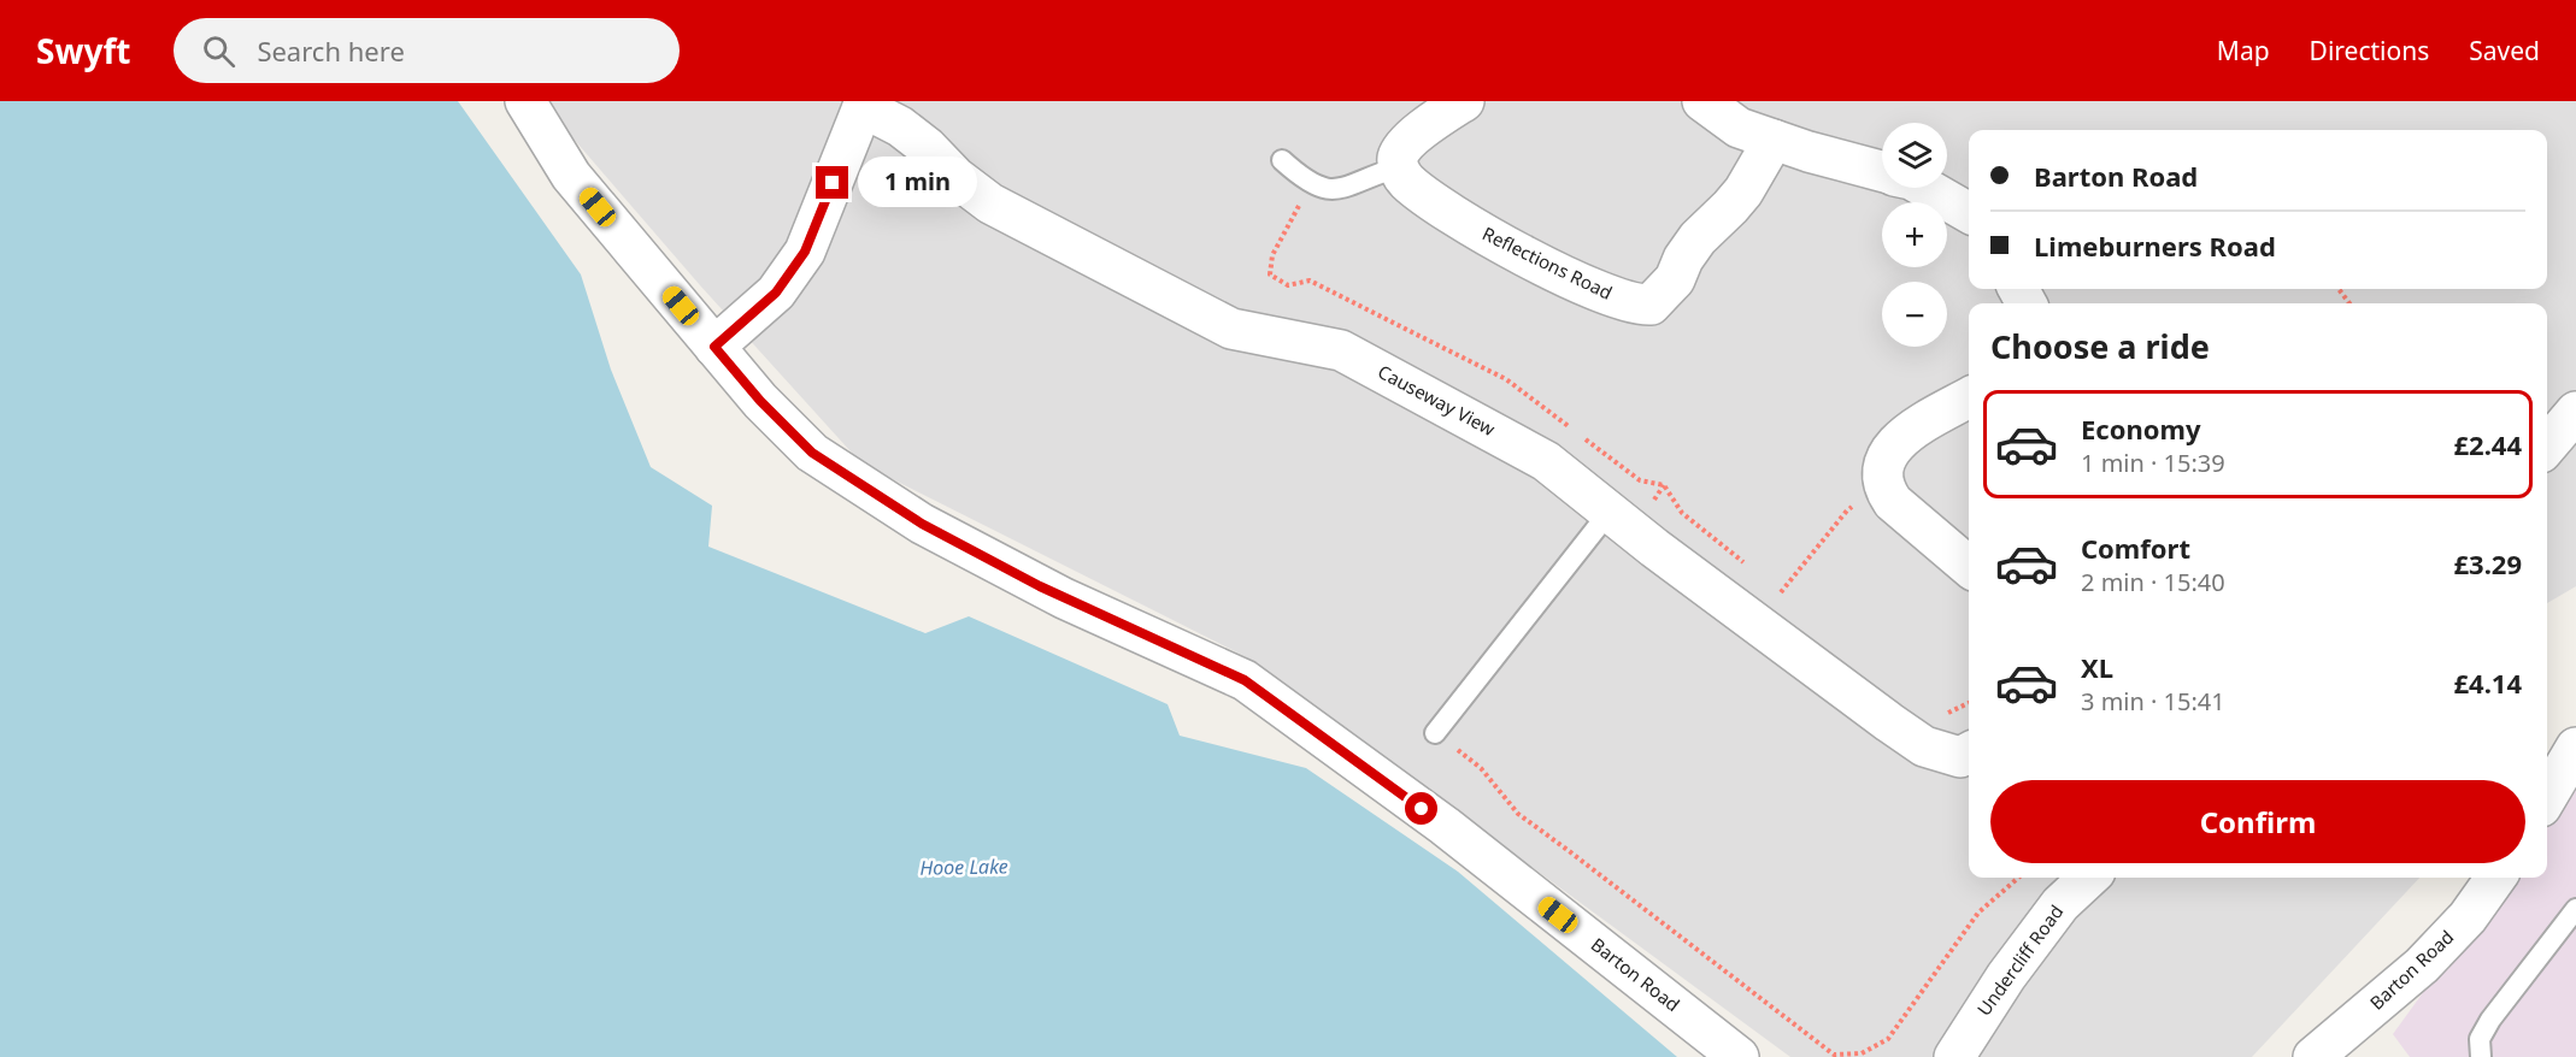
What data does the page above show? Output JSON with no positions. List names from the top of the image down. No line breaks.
{"streets":{"street":["Reflections Road","Causeway View","Undercliff Road","Barton Road"]},"water":["Hooe Lake"],"page":{"header":"Swyft","search":"Search here","nav":["Map","Directions","Saved"],"map_buttons":["+","−"],"banner":["Barton Road","Limeburners Road"],"bubble":"1 min","heading":"Choose a ride","list":[{"name":"Economy","note":"1 min · 15:39","value":"£2.44"},{"name":"Comfort","note":"2 min · 15:40","value":"£3.29"},{"name":"XL","note":"3 min · 15:41","value":"£4.14"}],"buttons":"Confirm"}}
